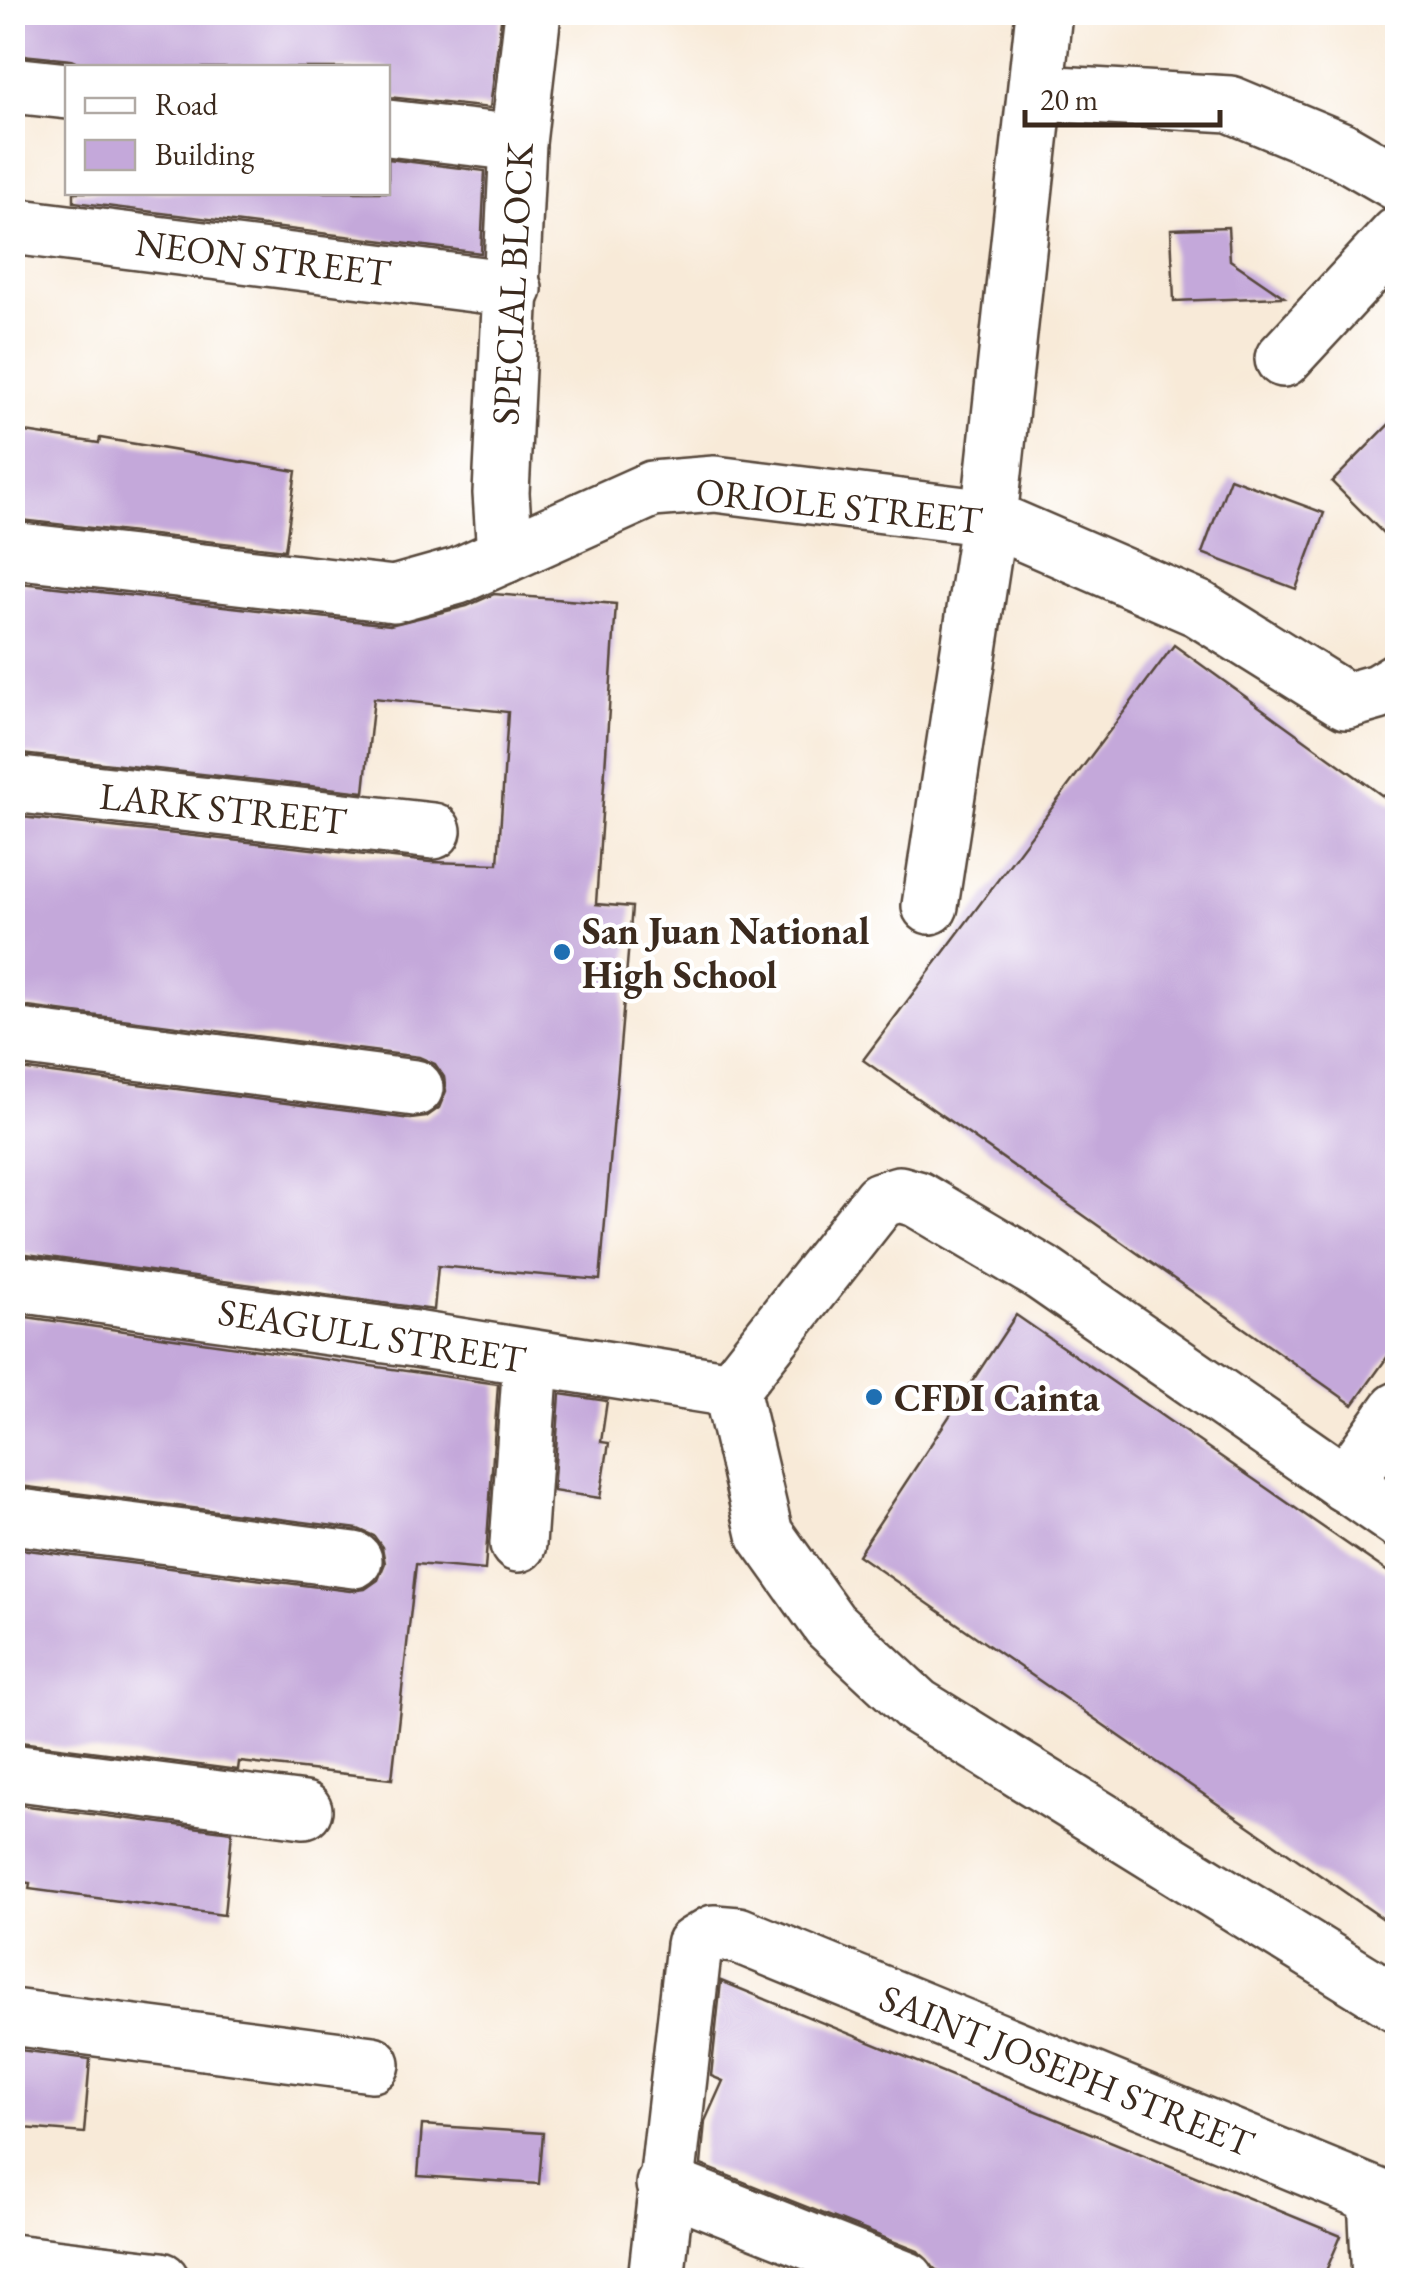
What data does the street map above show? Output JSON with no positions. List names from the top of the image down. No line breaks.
{"streets":{"street":["NEON STREET","SPECIAL BLOCK","ORIOLE STREET","LARK STREET","SEAGULL STREET","SAINT JOSEPH STREET"]},"crossings":[["NEON STREET","SPECIAL BLOCK"],["SPECIAL BLOCK","ORIOLE STREET"]],"places":["San Juan National High School","CFDI Cainta"],"legend":["Road","Building"],"scale_bar":"20 m"}
